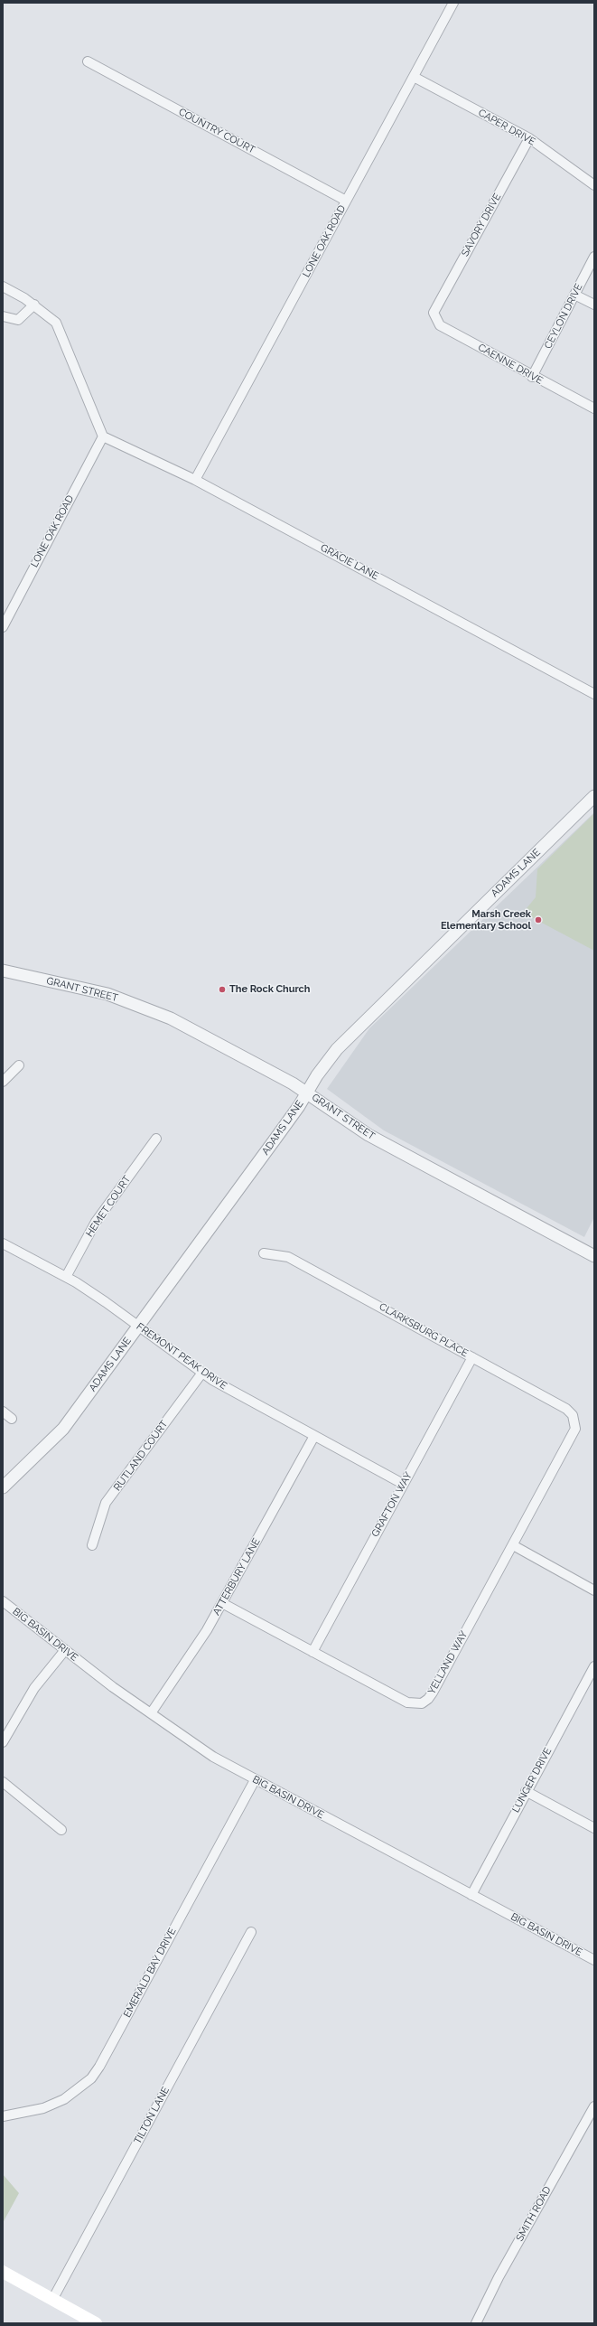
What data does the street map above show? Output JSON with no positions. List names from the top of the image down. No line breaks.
{"streets":{"street":["CAPER DRIVE","COUNTRY COURT","SAVORY DRIVE","LONE OAK ROAD","CEYLON DRIVE","CAENNE DRIVE","GRACIE LANE","ADAMS LANE","GRANT STREET","HEMET COURT","CLARKSBURG PLACE","FREMONT PEAK DRIVE","RUTLAND COURT","GRAFTON WAY","ATTERBURY LANE","BIG BASIN DRIVE","YELLAND WAY","LUNGER DRIVE","EMERALD BAY DRIVE","TILTON LANE","SMITH ROAD"]},"crossings":[["CAPER DRIVE","SAVORY DRIVE"],["CAPER DRIVE","LONE OAK ROAD"],["COUNTRY COURT","LONE OAK ROAD"],["SAVORY DRIVE","CAENNE DRIVE"],["LONE OAK ROAD","GRACIE LANE"],["CEYLON DRIVE","CAENNE DRIVE"],["ADAMS LANE","GRANT STREET"],["ADAMS LANE","FREMONT PEAK DRIVE"],["HEMET COURT","FREMONT PEAK DRIVE"],["CLARKSBURG PLACE","GRAFTON WAY"],["CLARKSBURG PLACE","YELLAND WAY"],["FREMONT PEAK DRIVE","RUTLAND COURT"],["FREMONT PEAK DRIVE","GRAFTON WAY"],["FREMONT PEAK DRIVE","ATTERBURY LANE"],["GRAFTON WAY","YELLAND WAY"],["ATTERBURY LANE","BIG BASIN DRIVE"],["ATTERBURY LANE","YELLAND WAY"],["BIG BASIN DRIVE","LUNGER DRIVE"],["BIG BASIN DRIVE","EMERALD BAY DRIVE"]],"places":["Marsh Creek Elementary School","The Rock Church"]}
